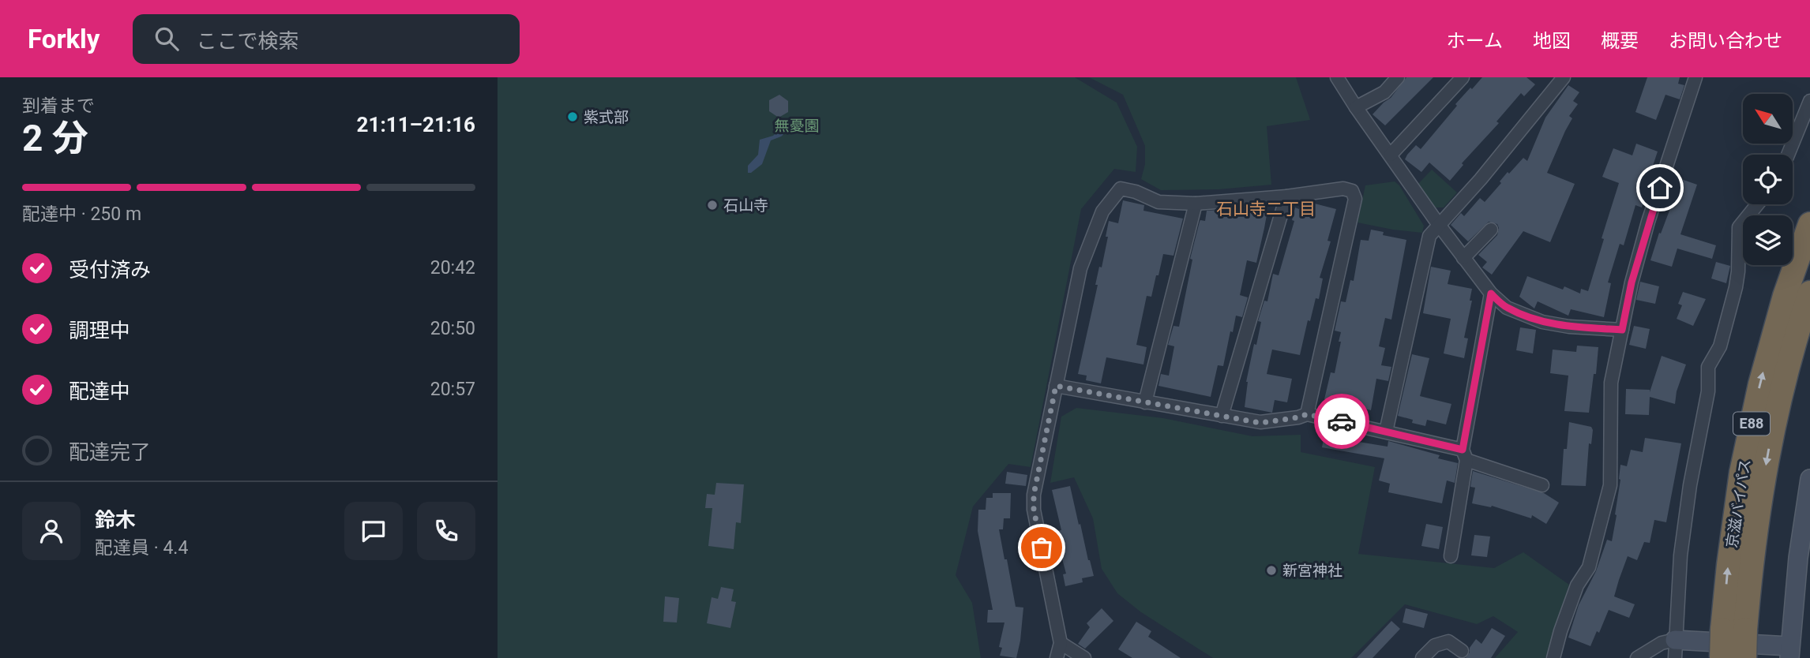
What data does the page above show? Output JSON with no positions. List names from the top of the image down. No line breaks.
{"streets":{"highway":["E88","京滋バイパス"]},"districts":["石山寺二丁目"],"parks":["無憂園"],"places":["紫式部","石山寺","新宮神社"],"north":"top left","page":{"header":"Forkly","search":"ここで検索","nav":["ホーム","地図","概要","お問い合わせ"],"heading":["2 分","到着まで","21:11–21:16"],"panel":["鈴木","配達員 · 4.4"],"bar":"配達中 · 250 m","list":[["受付済み","20:42"],["調理中","20:50"],["配達中","20:57"],"配達完了"]}}
